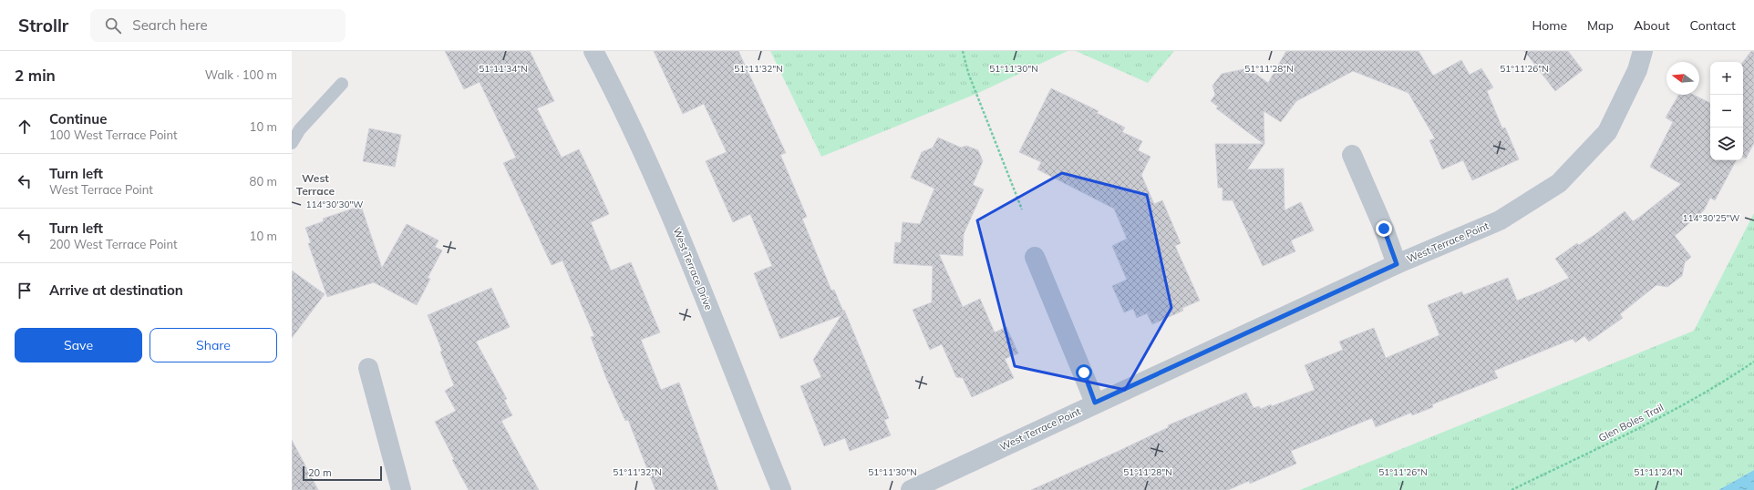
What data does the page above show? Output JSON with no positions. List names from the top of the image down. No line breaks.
{"streets":{"street":["West Terrace Point","West Terrace Drive"],"path":["Glen Boles Trail"]},"districts":["West Terrace"],"scale_bar":"20 m","north":"left","page":{"header":"Strollr","search":"Search here","nav":["Home","Map","About","Contact"],"heading":["2 min","Walk · 100 m"],"map_buttons":["+","−"],"list":[["Continue","100 West Terrace Point","10 m"],["Turn left","West Terrace Point","80 m"],["Turn left","200 West Terrace Point","10 m"],"Arrive at destination"],"buttons":["Save","Share"],"scale":"20 m"},"coordinates":["51°11'34\"N","51°11'32\"N","51°11'30\"N","51°11'28\"N","51°11'26\"N","114°30'30\"W","114°30'25\"W","51°11'24\"N"]}
